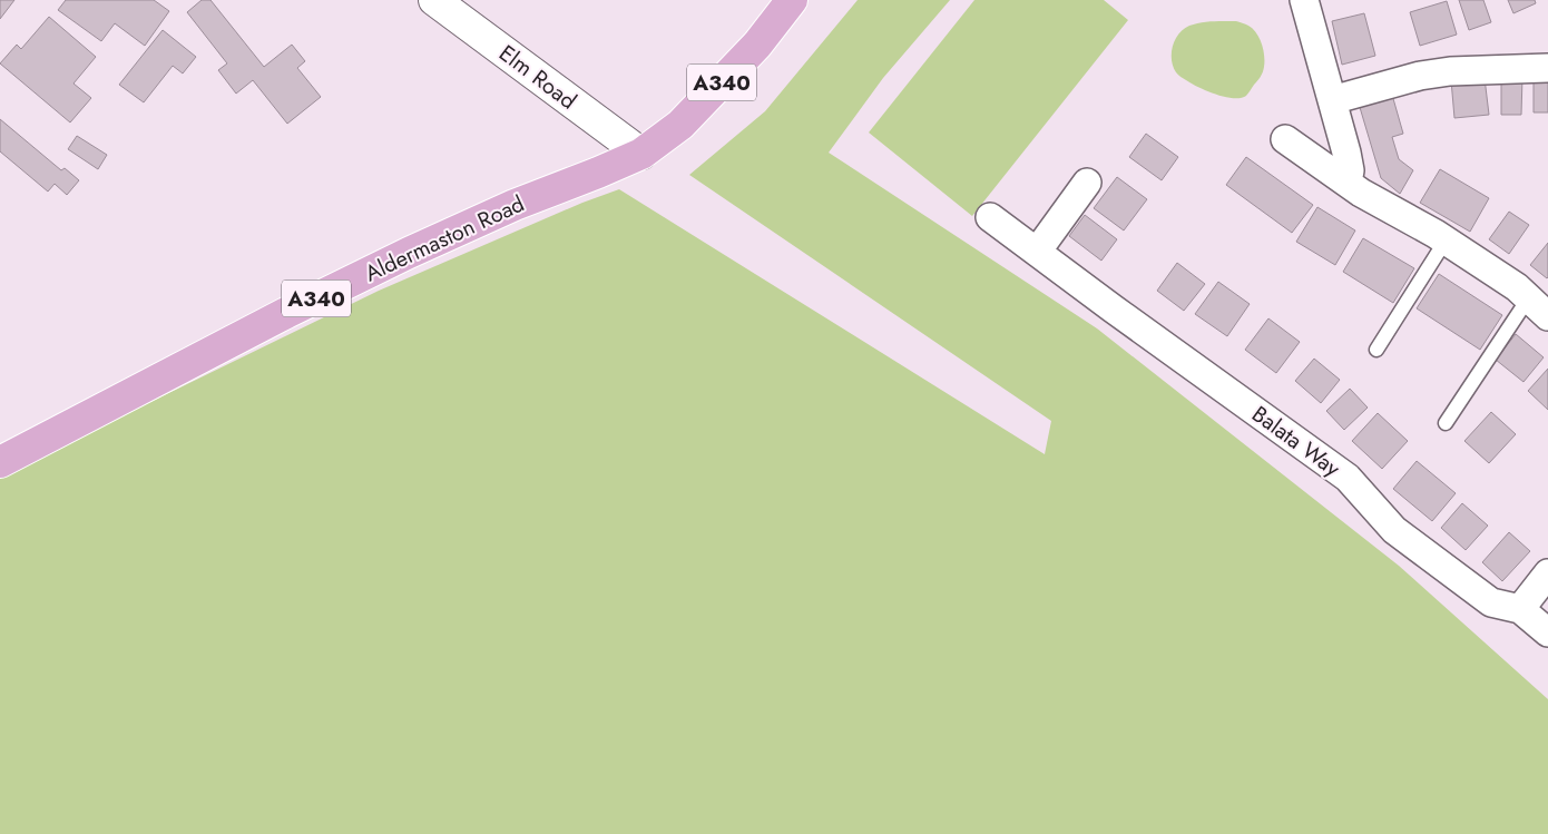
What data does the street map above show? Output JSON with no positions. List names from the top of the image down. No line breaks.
{"streets":{"main road":["A340","Aldermaston Road"],"street":["Elm Road","Balata Way"]},"crossings":[["Elm Road","Aldermaston Road"]]}
